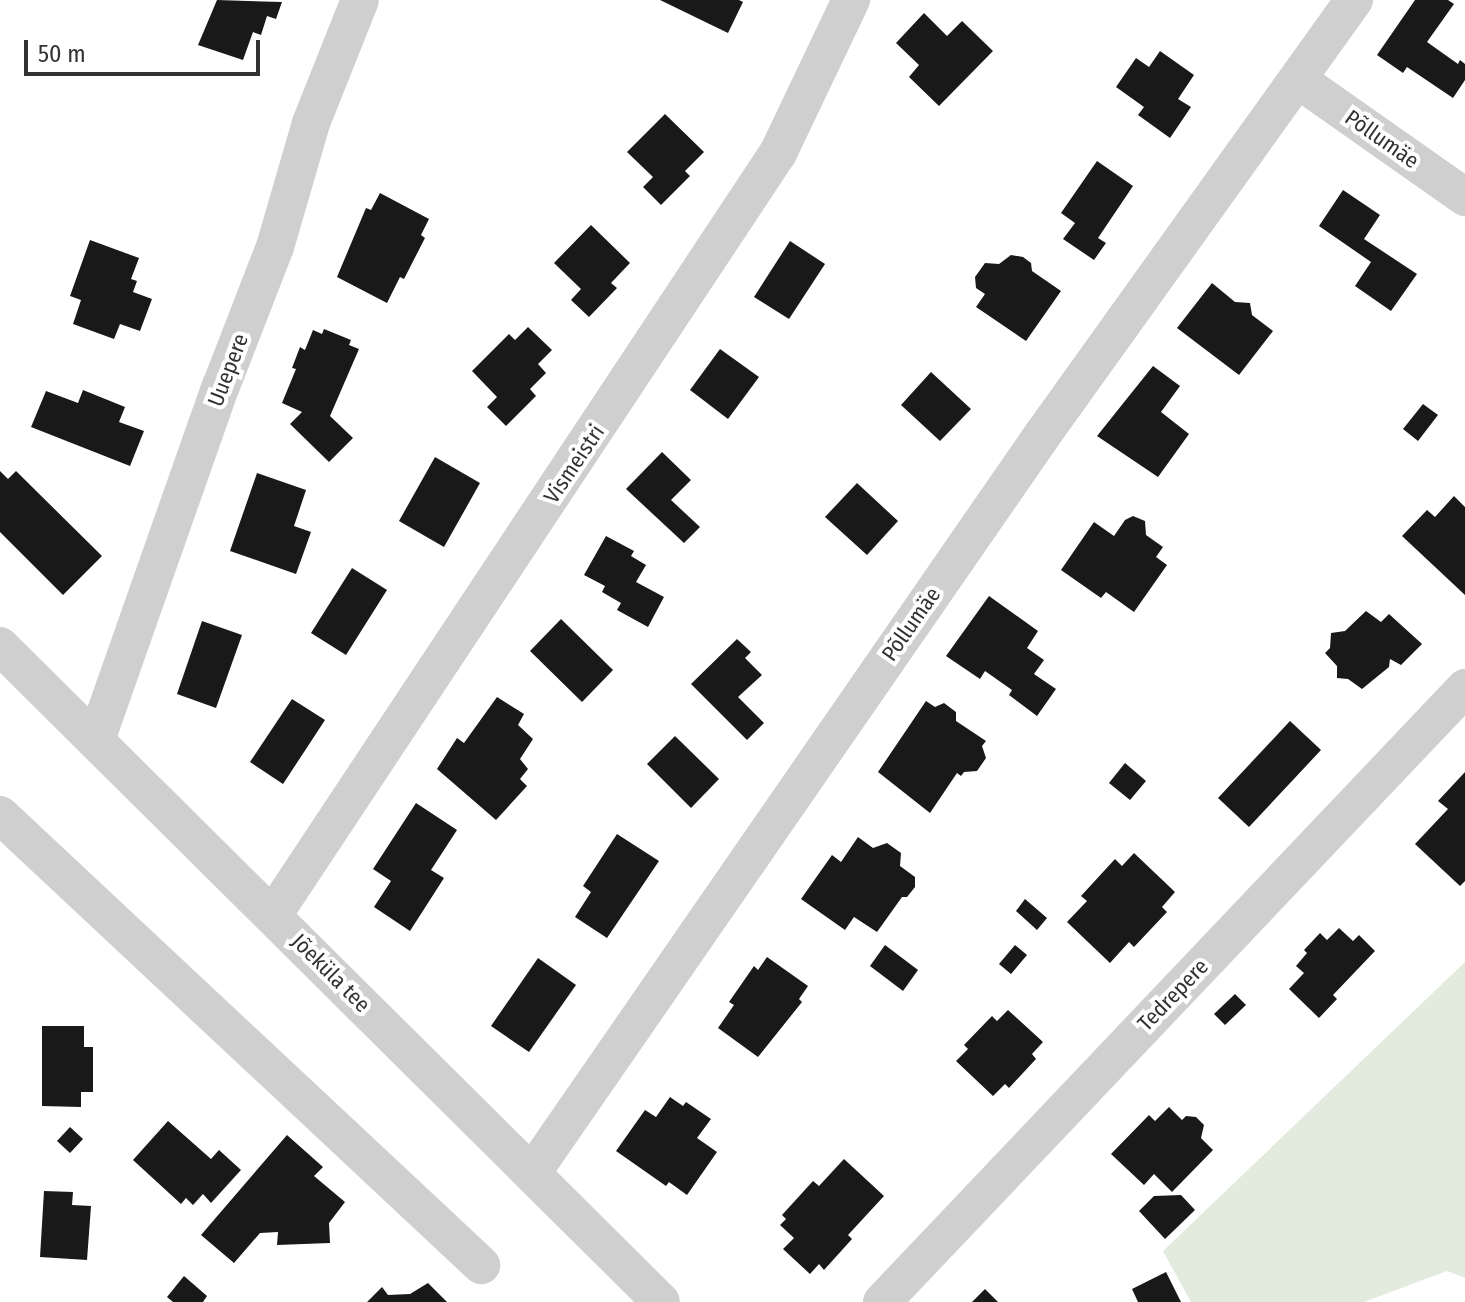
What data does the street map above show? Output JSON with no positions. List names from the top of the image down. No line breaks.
{"streets":{"street":["Põllumäe","Uuepere","Vismeistri","Jõeküla tee","Tedrepere"]},"crossings":[["Põllumäe","Jõeküla tee"],["Uuepere","Jõeküla tee"],["Vismeistri","Jõeküla tee"]],"scale_bar":"50 m"}
